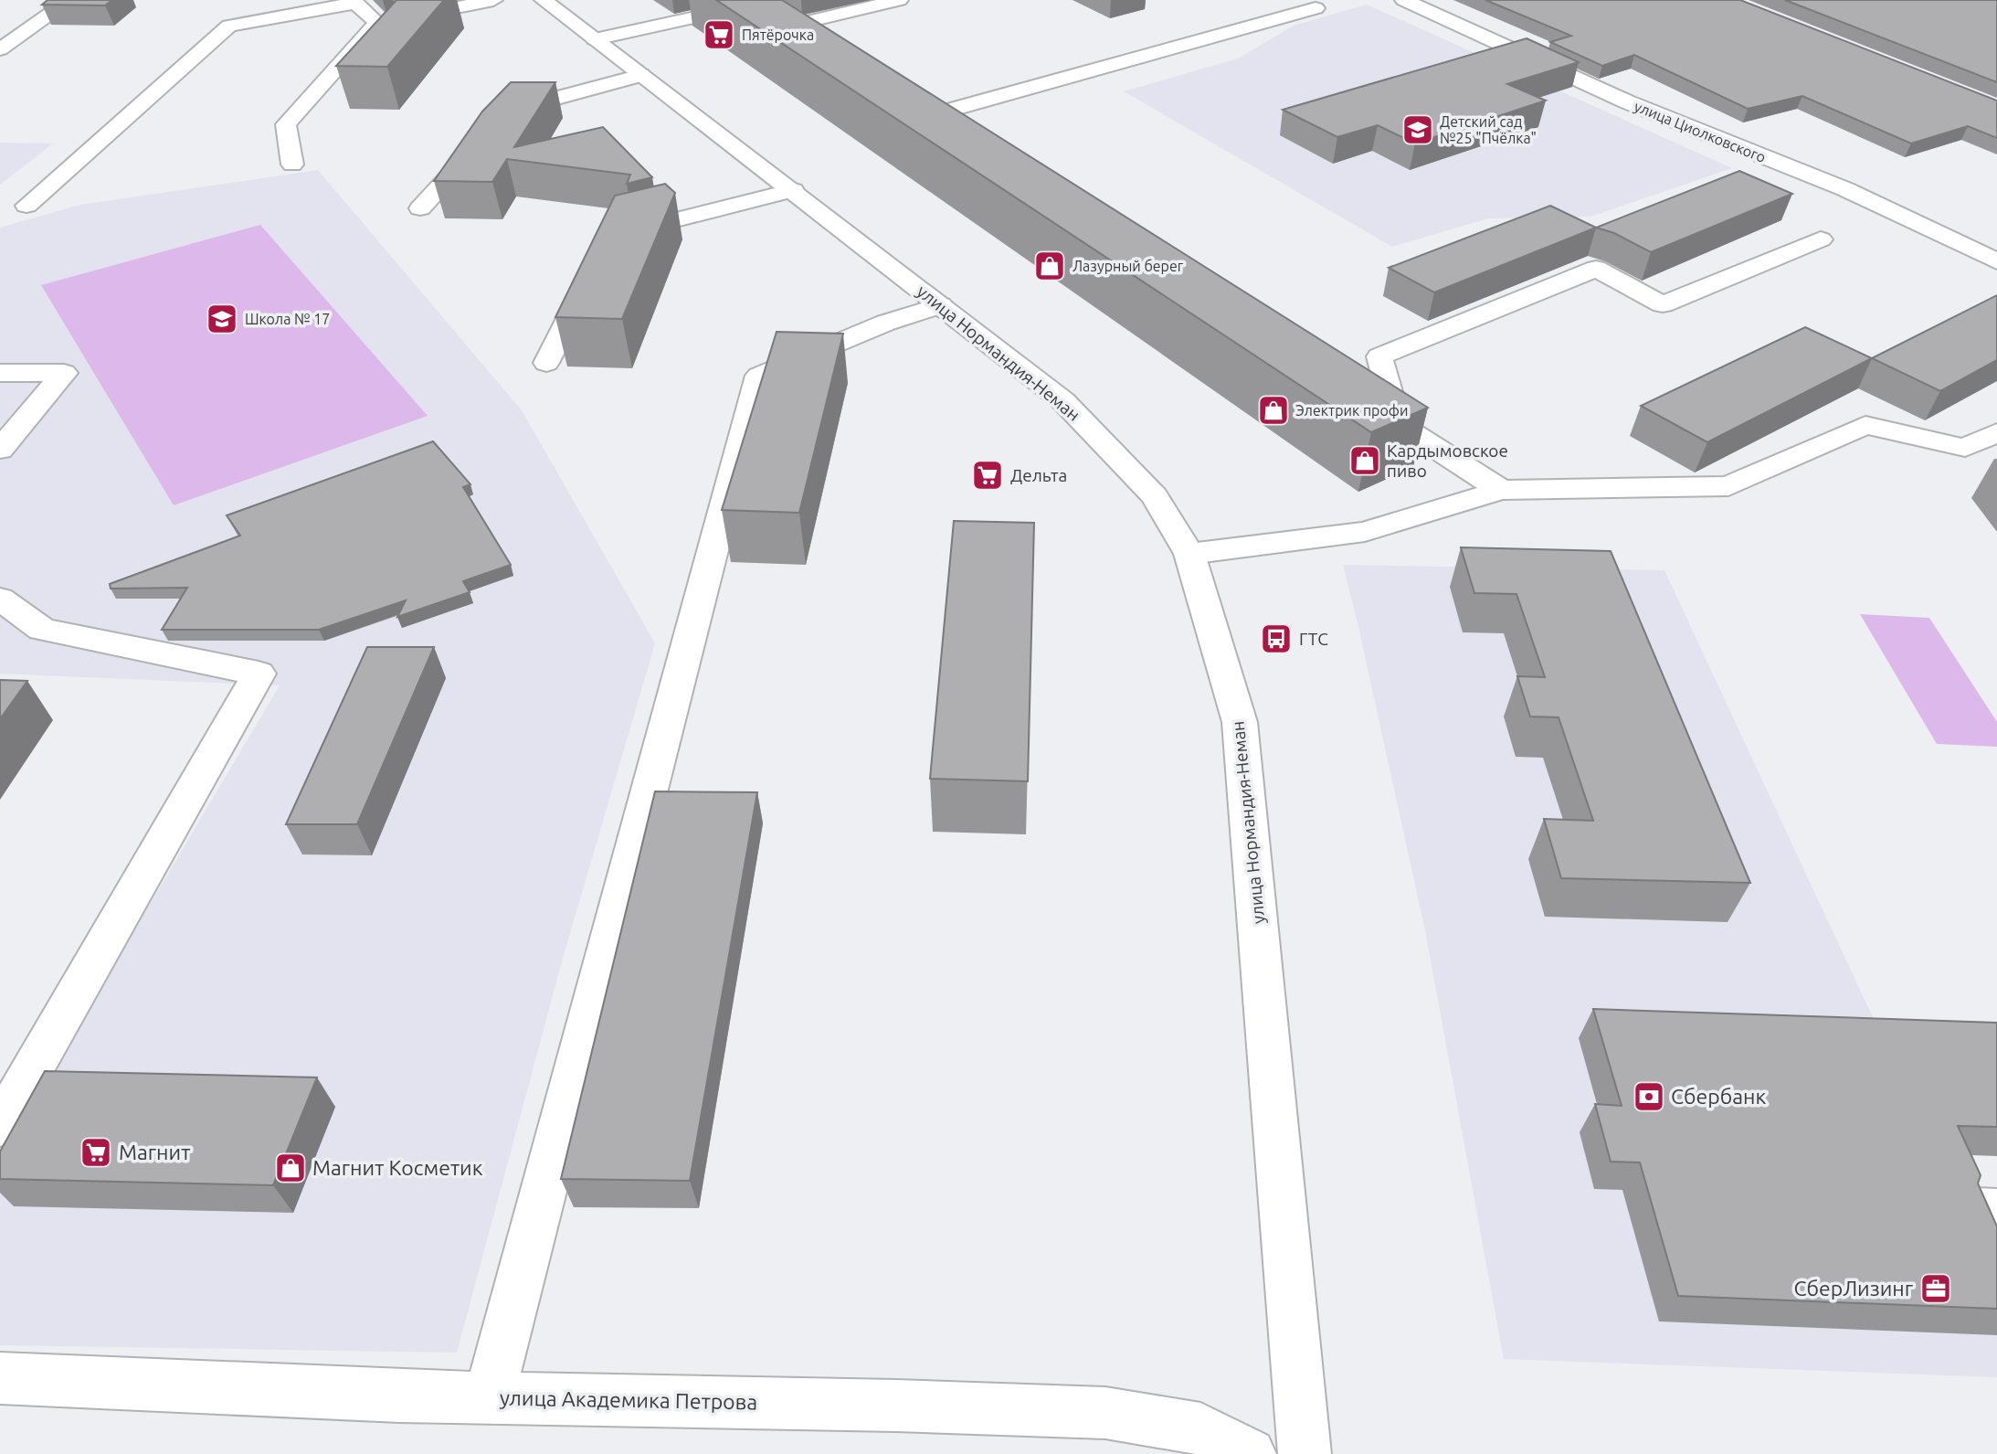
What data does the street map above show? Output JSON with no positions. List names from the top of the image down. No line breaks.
{"streets":{"street":["улица Циолковского","улица Нормандия-Неман","улица Академика Петрова"]},"places":{"supermarket":["Пятёрочка","Дельта","Магнит"],"school or university":["Детский сад №25 \"Пчёлка\"","Школа № 17"],"shop":["Лазурный берег","Электрик профи","Кардымовское пиво","Магнит Косметик"],"bus stop":["ГТС"],"bank":["Сбербанк"],"office":["СберЛизинг"]}}
